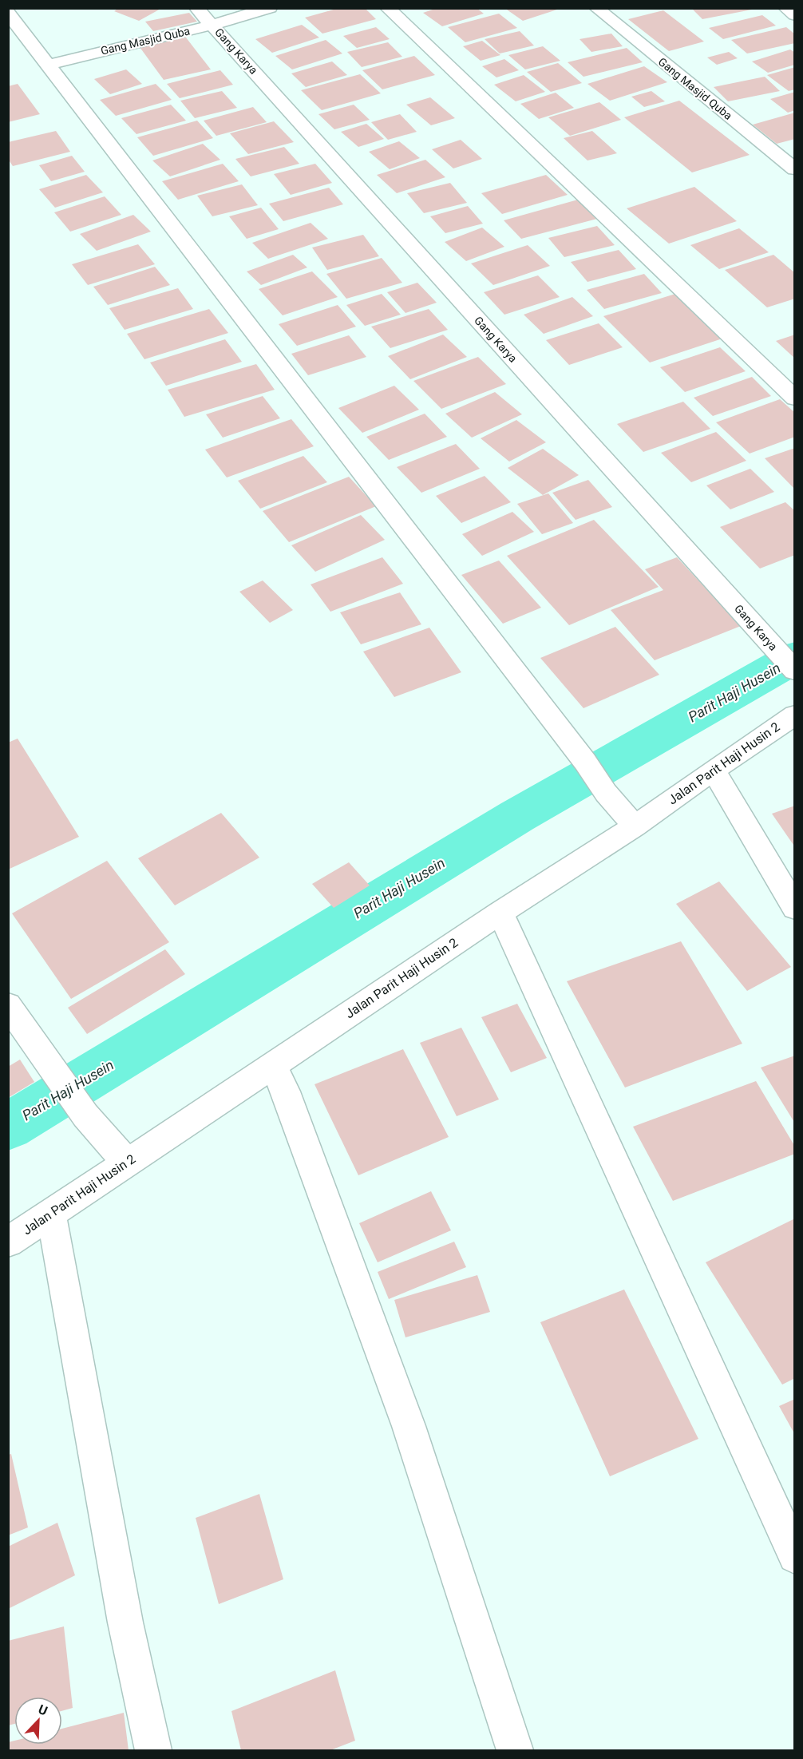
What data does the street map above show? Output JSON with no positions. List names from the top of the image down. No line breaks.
{"streets":{"street":["Gang Masjid Quba","Gang Karya","Jalan Parit Haji Husin 2"]},"crossings":[["Gang Masjid Quba","Gang Karya"]],"water":["Parit Haji Husein"],"north":"top right"}
